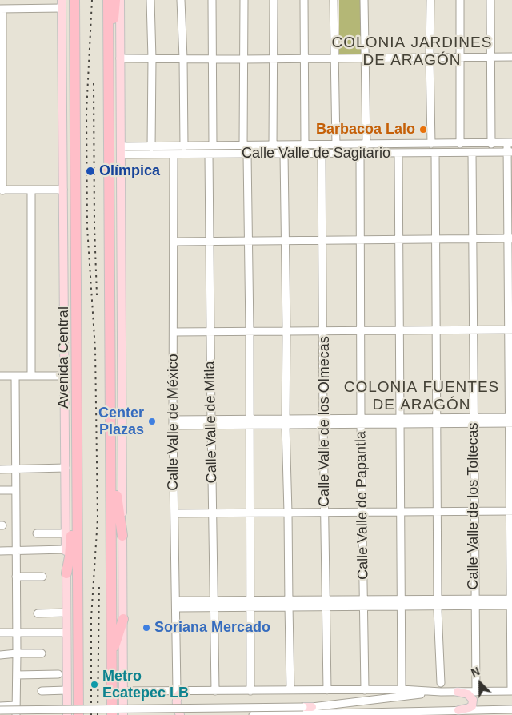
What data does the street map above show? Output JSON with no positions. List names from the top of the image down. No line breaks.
{"streets":{"highway":["Avenida Central"],"street":["Calle Valle de Sagitario","Calle Valle de los Olmecas","Calle Valle de México","Calle Valle de Mitla","Calle Valle de Papantla","Calle Valle de los Toltecas"]},"crossings":[["Calle Valle de Sagitario","Calle Valle de los Olmecas"],["Calle Valle de Sagitario","Calle Valle de México"],["Calle Valle de Sagitario","Calle Valle de Mitla"],["Calle Valle de Sagitario","Calle Valle de Papantla"],["Calle Valle de Sagitario","Calle Valle de los Toltecas"]],"districts":["COLONIA JARDINES DE ARAGÓN","COLONIA FUENTES DE ARAGÓN"],"places":["Barbacoa Lalo","Olímpica","Center Plazas","Soriana Mercado","Metro Ecatepec LB"],"north":"top left"}
